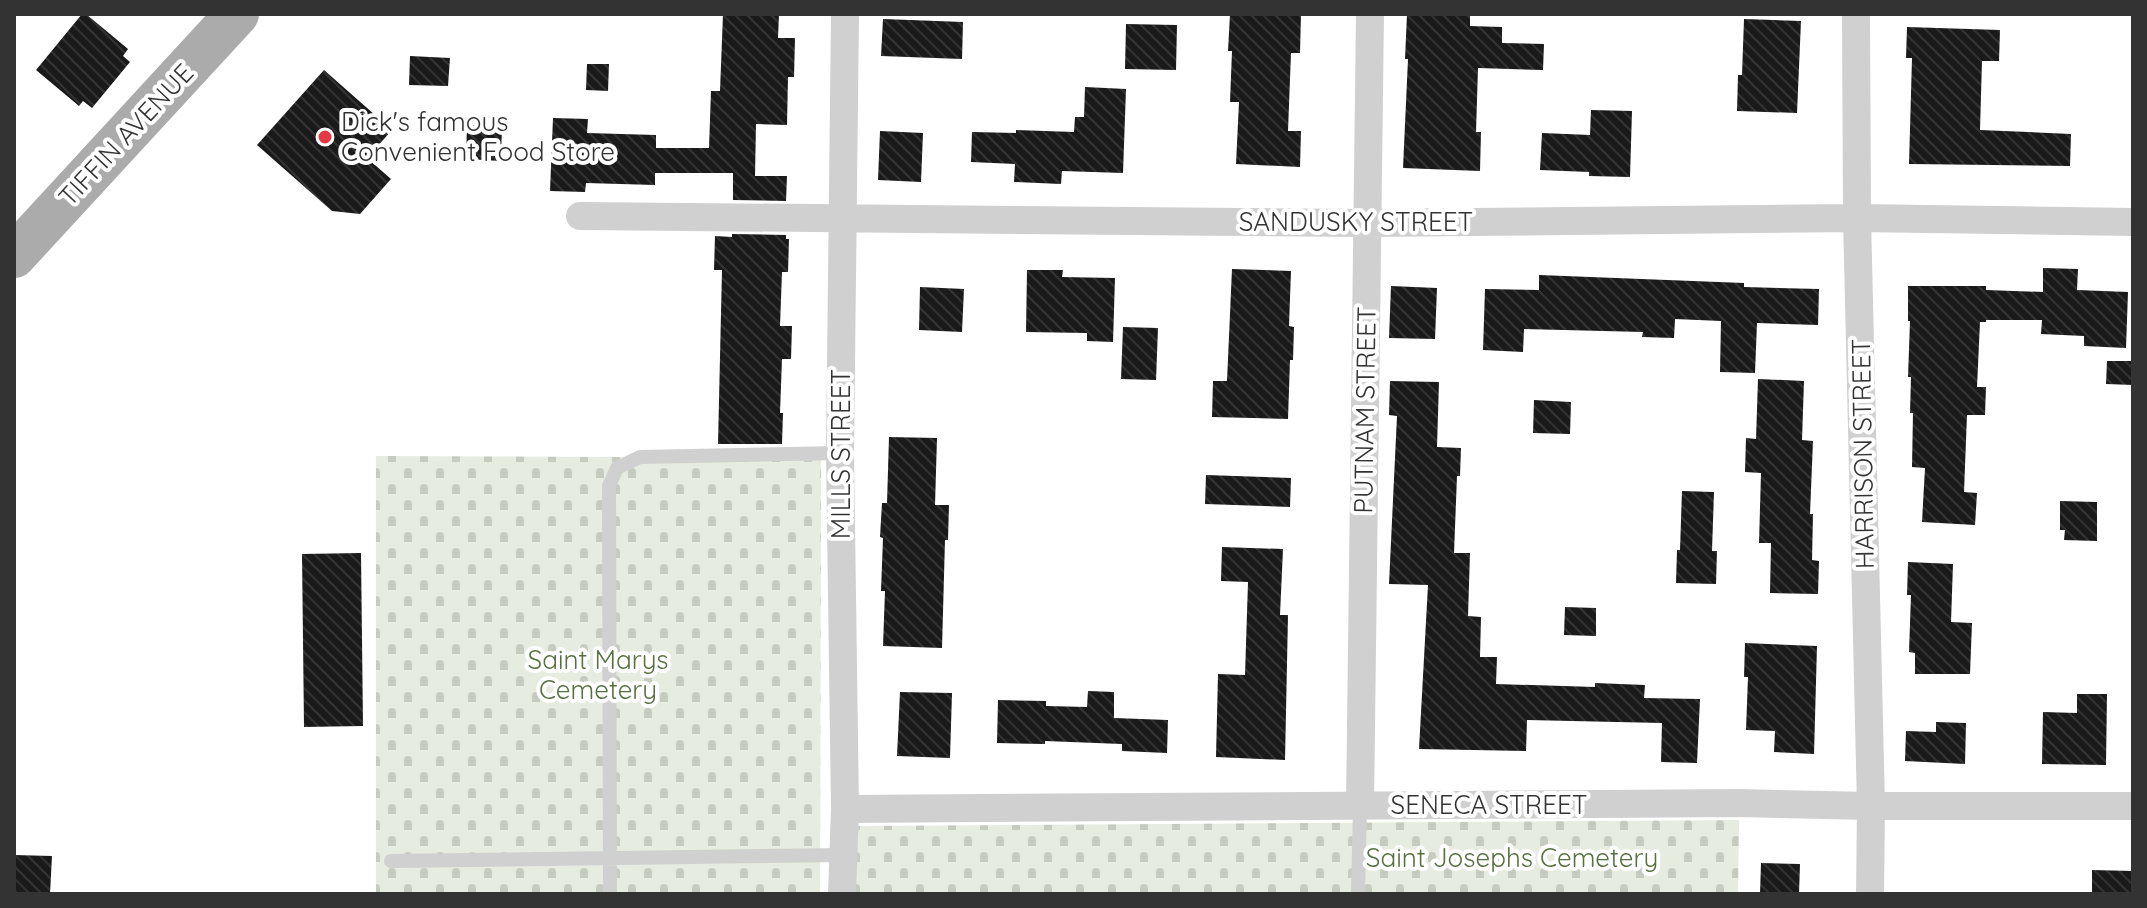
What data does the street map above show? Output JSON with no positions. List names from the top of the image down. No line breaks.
{"streets":{"main road":["TIFFIN AVENUE"],"street":["SANDUSKY STREET","PUTNAM STREET","MILLS STREET","HARRISON STREET","SENECA STREET"]},"crossings":[["SANDUSKY STREET","PUTNAM STREET"],["SANDUSKY STREET","MILLS STREET"],["SANDUSKY STREET","HARRISON STREET"],["PUTNAM STREET","SENECA STREET"],["MILLS STREET","SENECA STREET"],["HARRISON STREET","SENECA STREET"]],"parks":["Saint Marys Cemetery","Saint Josephs Cemetery"],"places":["Dick's famous Convenient Food Store"]}
